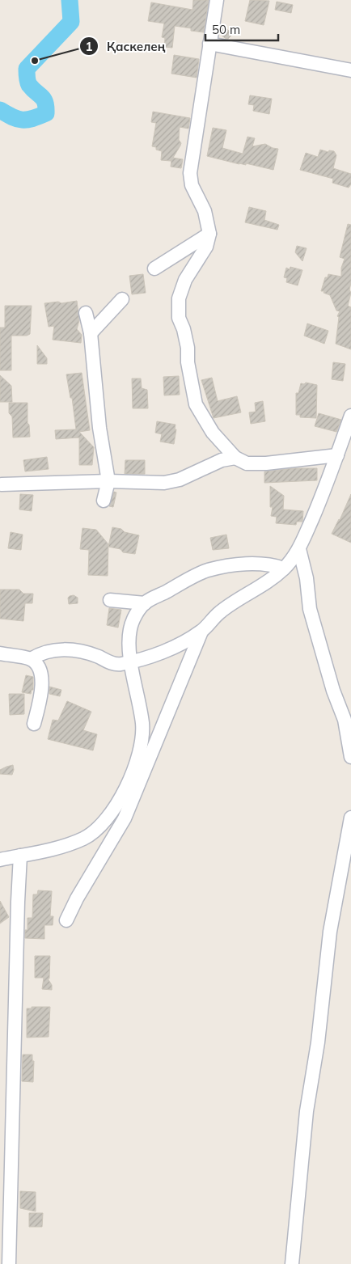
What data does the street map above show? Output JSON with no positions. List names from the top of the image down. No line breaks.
{"places":["Қаскелең"],"scale_bar":"50 m"}
